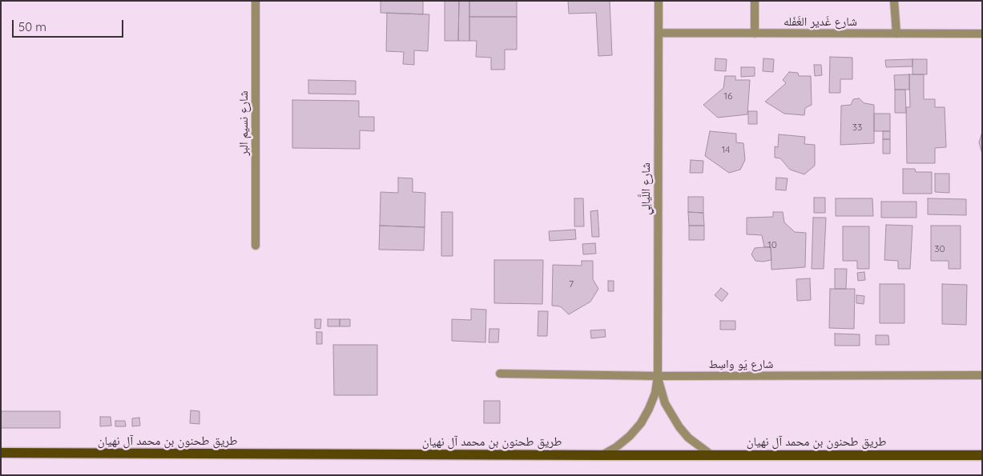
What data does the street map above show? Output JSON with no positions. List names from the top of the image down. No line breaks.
{"streets":{"main road":["طريق طحنون بن محمد آل نهيان"],"street":["شارع غَدير الغَفَله","شارع نسيم البر","شارع اللَّيالِي","شارع يَو واسِط"]},"crossings":[["شارع غَدير الغَفَله","شارع اللَّيالِي"],["شارع اللَّيالِي","شارع يَو واسِط"],["شارع اللَّيالِي","طريق طحنون بن محمد آل نهيان"]],"house_numbers":["16","33","14","10","30","7"],"scale_bar":"50 m"}
